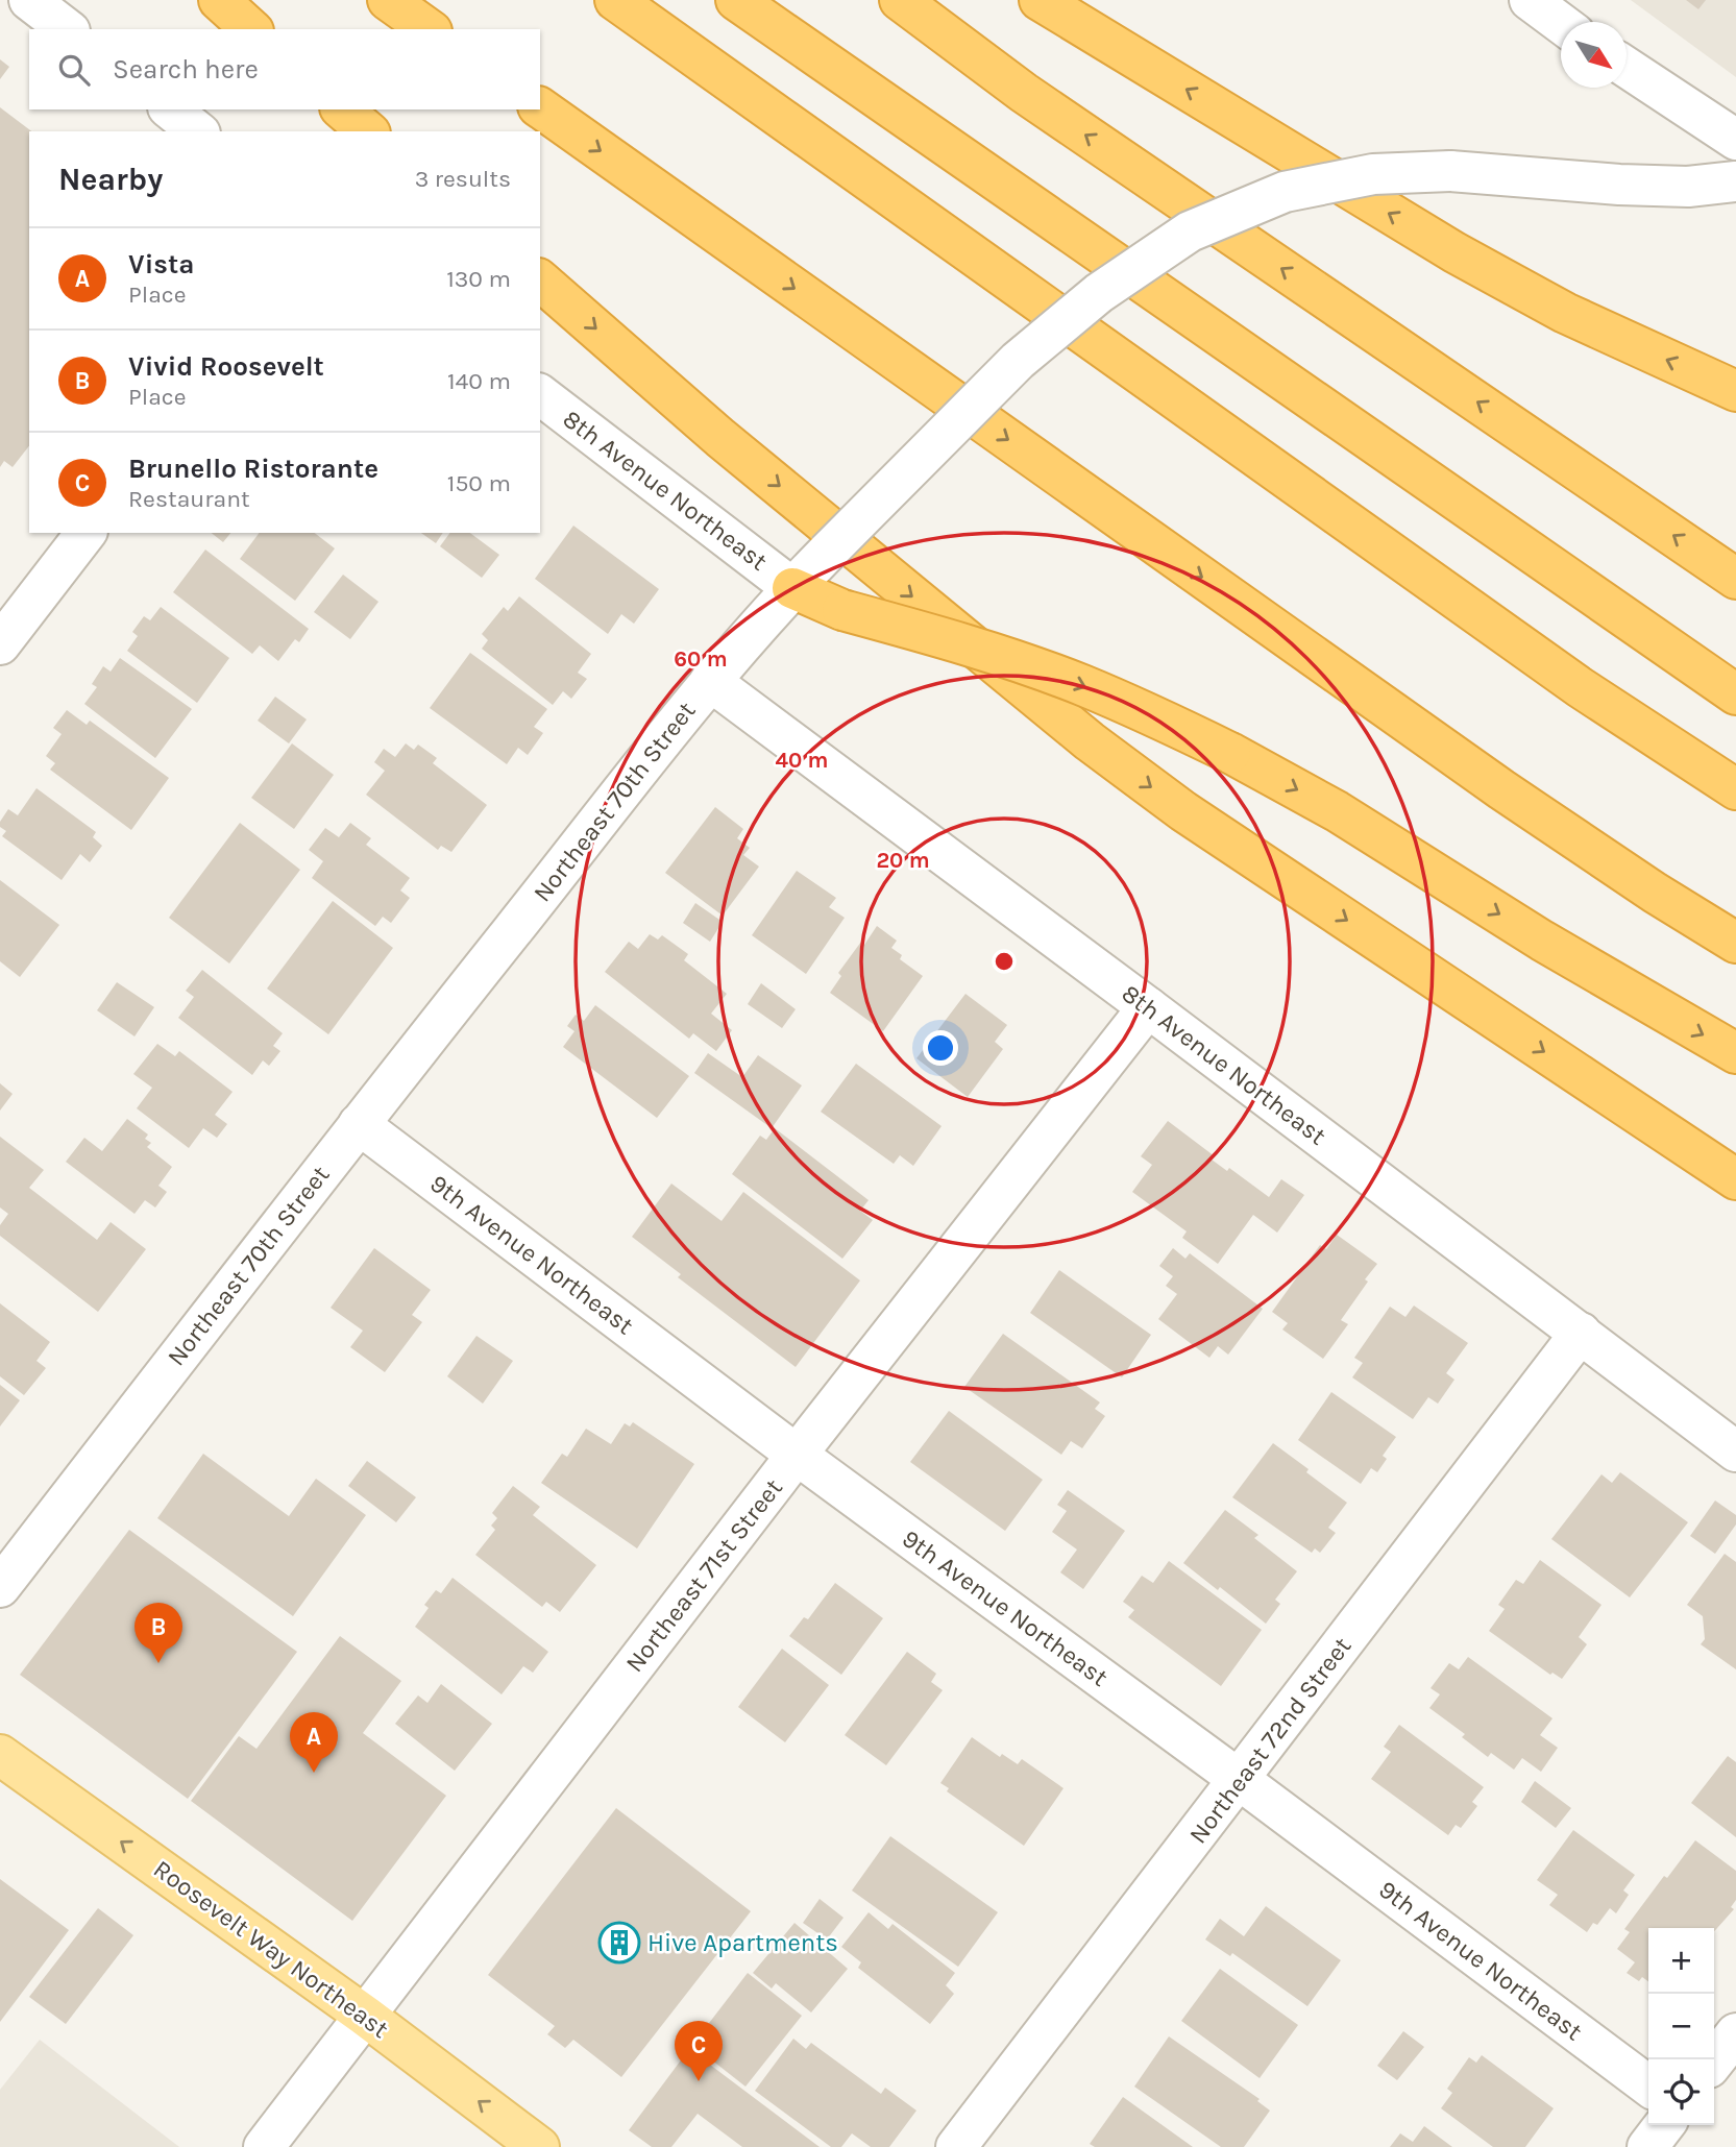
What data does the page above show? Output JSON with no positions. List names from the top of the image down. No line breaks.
{"streets":{"main road":["Roosevelt Way Northeast"],"street":["8th Avenue Northeast","Northeast 70th Street","9th Avenue Northeast","Northeast 71st Street","Northeast 72nd Street"]},"crossings":[["8th Avenue Northeast","Northeast 70th Street"],["8th Avenue Northeast","Northeast 71st Street"],["8th Avenue Northeast","Northeast 72nd Street"],["Northeast 70th Street","9th Avenue Northeast"],["9th Avenue Northeast","Northeast 71st Street"],["9th Avenue Northeast","Northeast 72nd Street"],["Northeast 71st Street","Roosevelt Way Northeast"]],"one_way":["Roosevelt Way Northeast"],"places":{"building":["Hive Apartments"]},"north":"bottom right","page":{"search":"Search here","heading":["Nearby","3 results"],"list":[{"mark":"A","name":"Vista","note":"Place","value":"130 m"},{"mark":"B","name":"Vivid Roosevelt","note":"Place","value":"140 m"},{"mark":"C","name":"Brunello Ristorante","note":"Restaurant","value":"150 m"}],"pins":["B","A","C"],"map_buttons":["+","−"]},"rings":["60 m","40 m","20 m"]}
